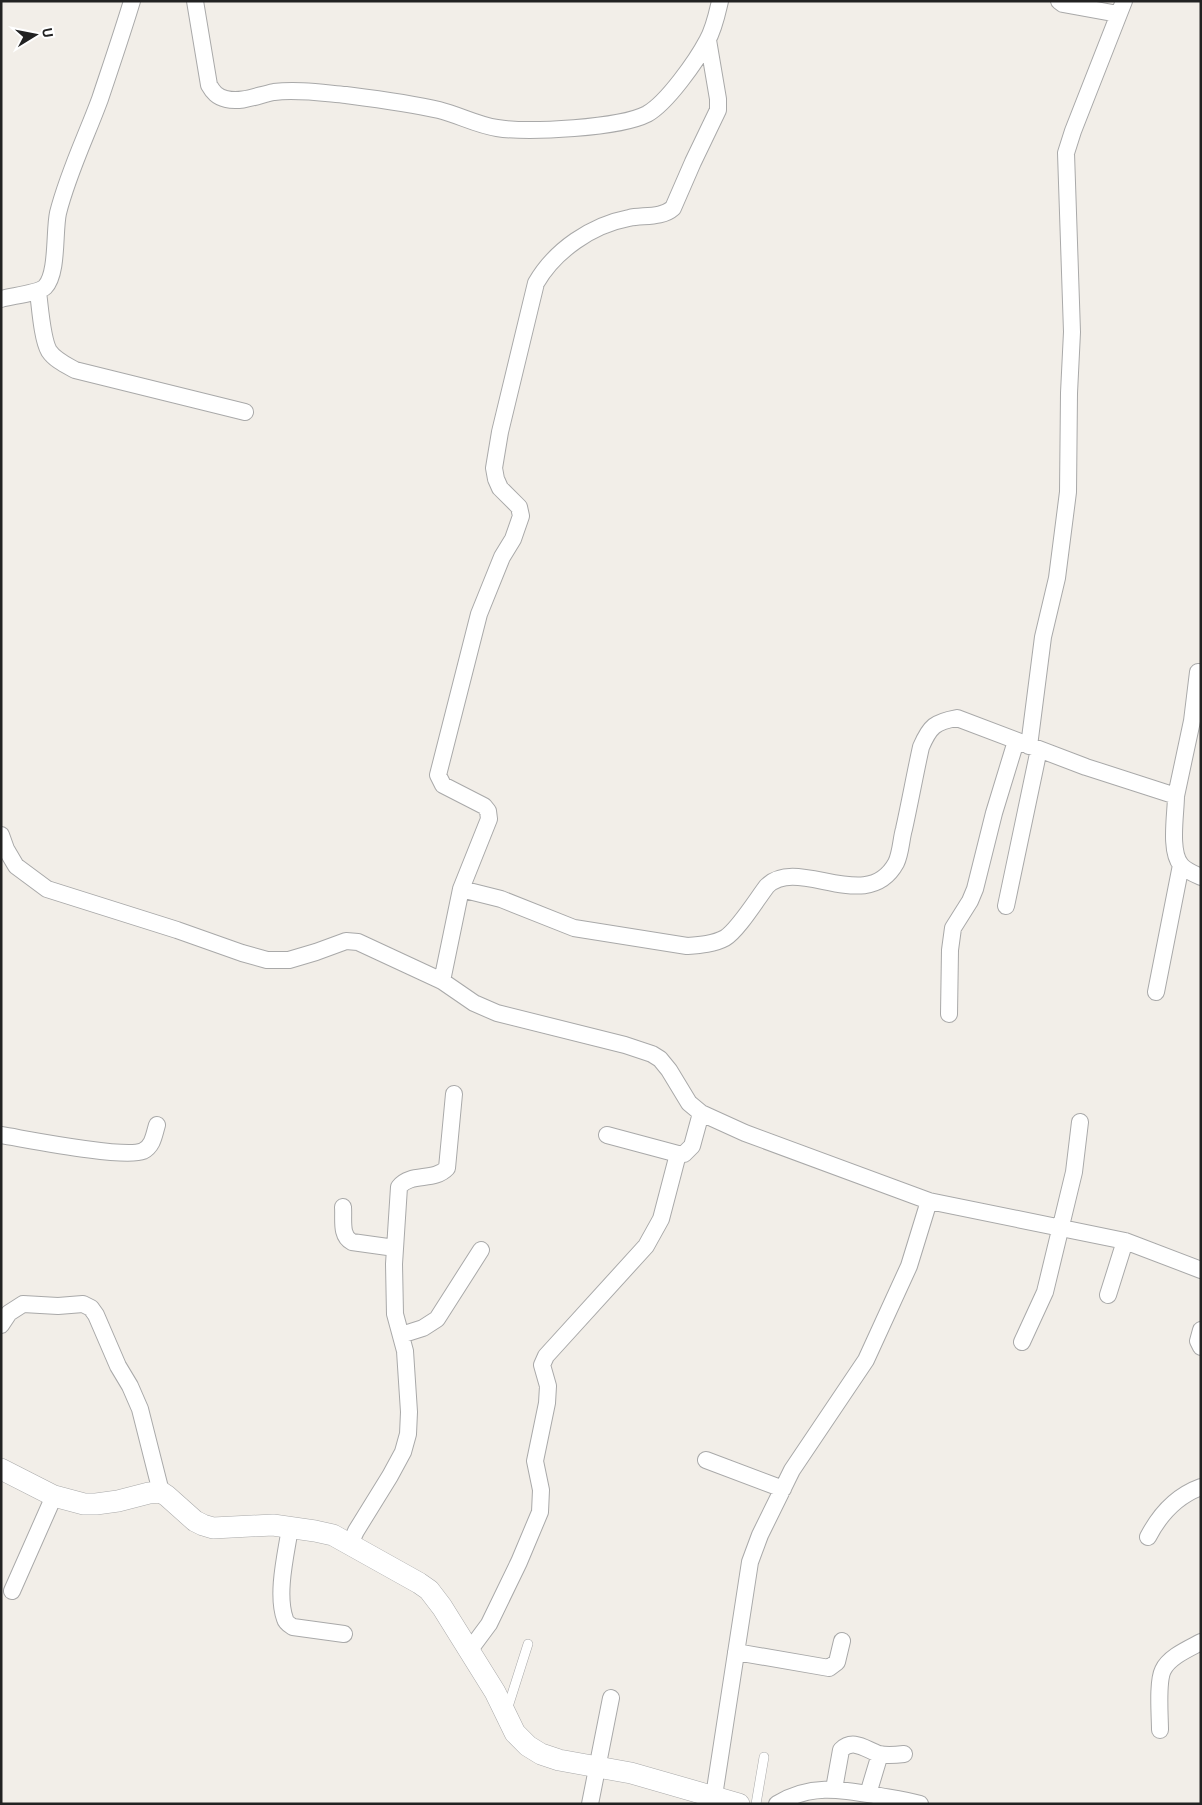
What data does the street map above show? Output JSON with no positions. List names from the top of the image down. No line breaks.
{"north":"right"}
